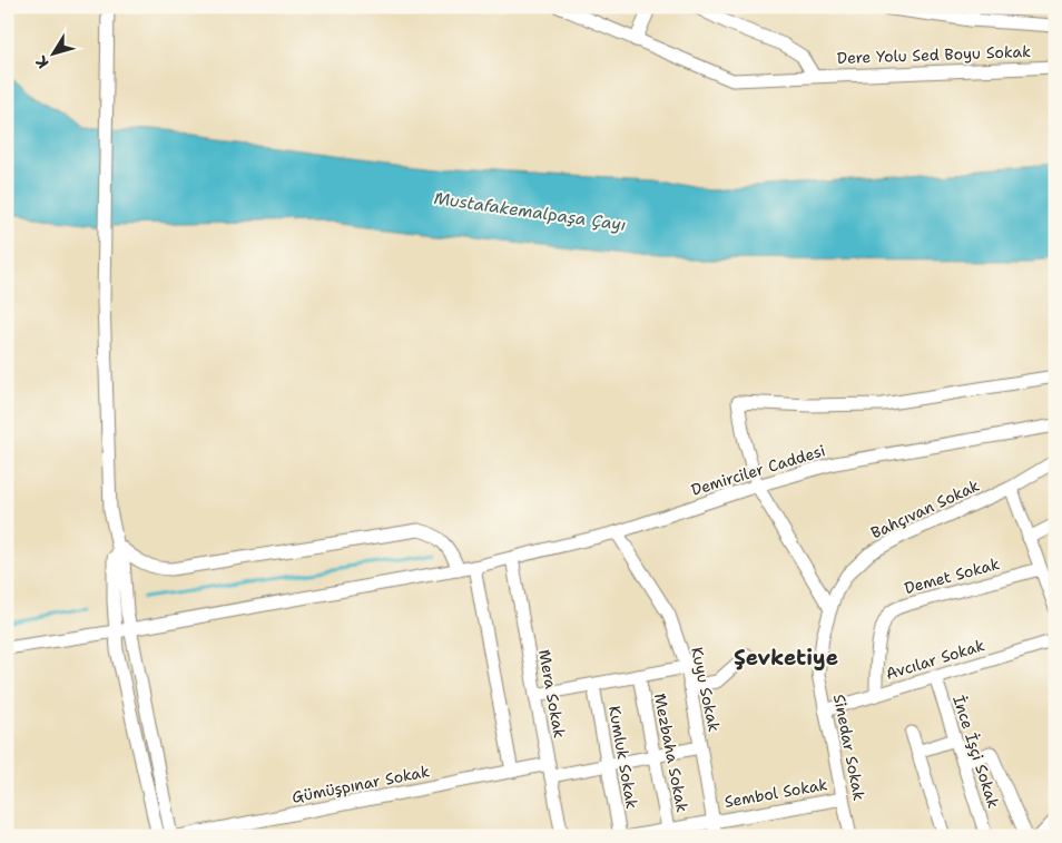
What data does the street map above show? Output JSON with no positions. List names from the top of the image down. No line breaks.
{"streets":{"street":["Dere Yolu Sed Boyu Sokak","Demirciler Caddesi","Bahçıvan Sokak","Demet Sokak","Avcılar Sokak","Kuyu Sokak","Mera Sokak","Sinedar Sokak","İnce İşçi Sokak","Mezbaha Sokak","Kumluk Sokak","Gümüşpınar Sokak","Sembol Sokak"]},"crossings":[["Demirciler Caddesi","Kuyu Sokak"],["Demirciler Caddesi","Mera Sokak"],["Bahçıvan Sokak","Sinedar Sokak"],["Demet Sokak","Avcılar Sokak"],["Avcılar Sokak","Sinedar Sokak"],["Avcılar Sokak","İnce İşçi Sokak"],["Kuyu Sokak","Gümüşpınar Sokak"],["Kuyu Sokak","Sembol Sokak"],["Mera Sokak","Gümüşpınar Sokak"],["Sinedar Sokak","Sembol Sokak"],["Mezbaha Sokak","Gümüşpınar Sokak"],["Mezbaha Sokak","Sembol Sokak"],["Kumluk Sokak","Gümüşpınar Sokak"]],"districts":["Şevketiye"],"water":["Mustafakemalpaşa Çayı"],"north":"bottom left"}
